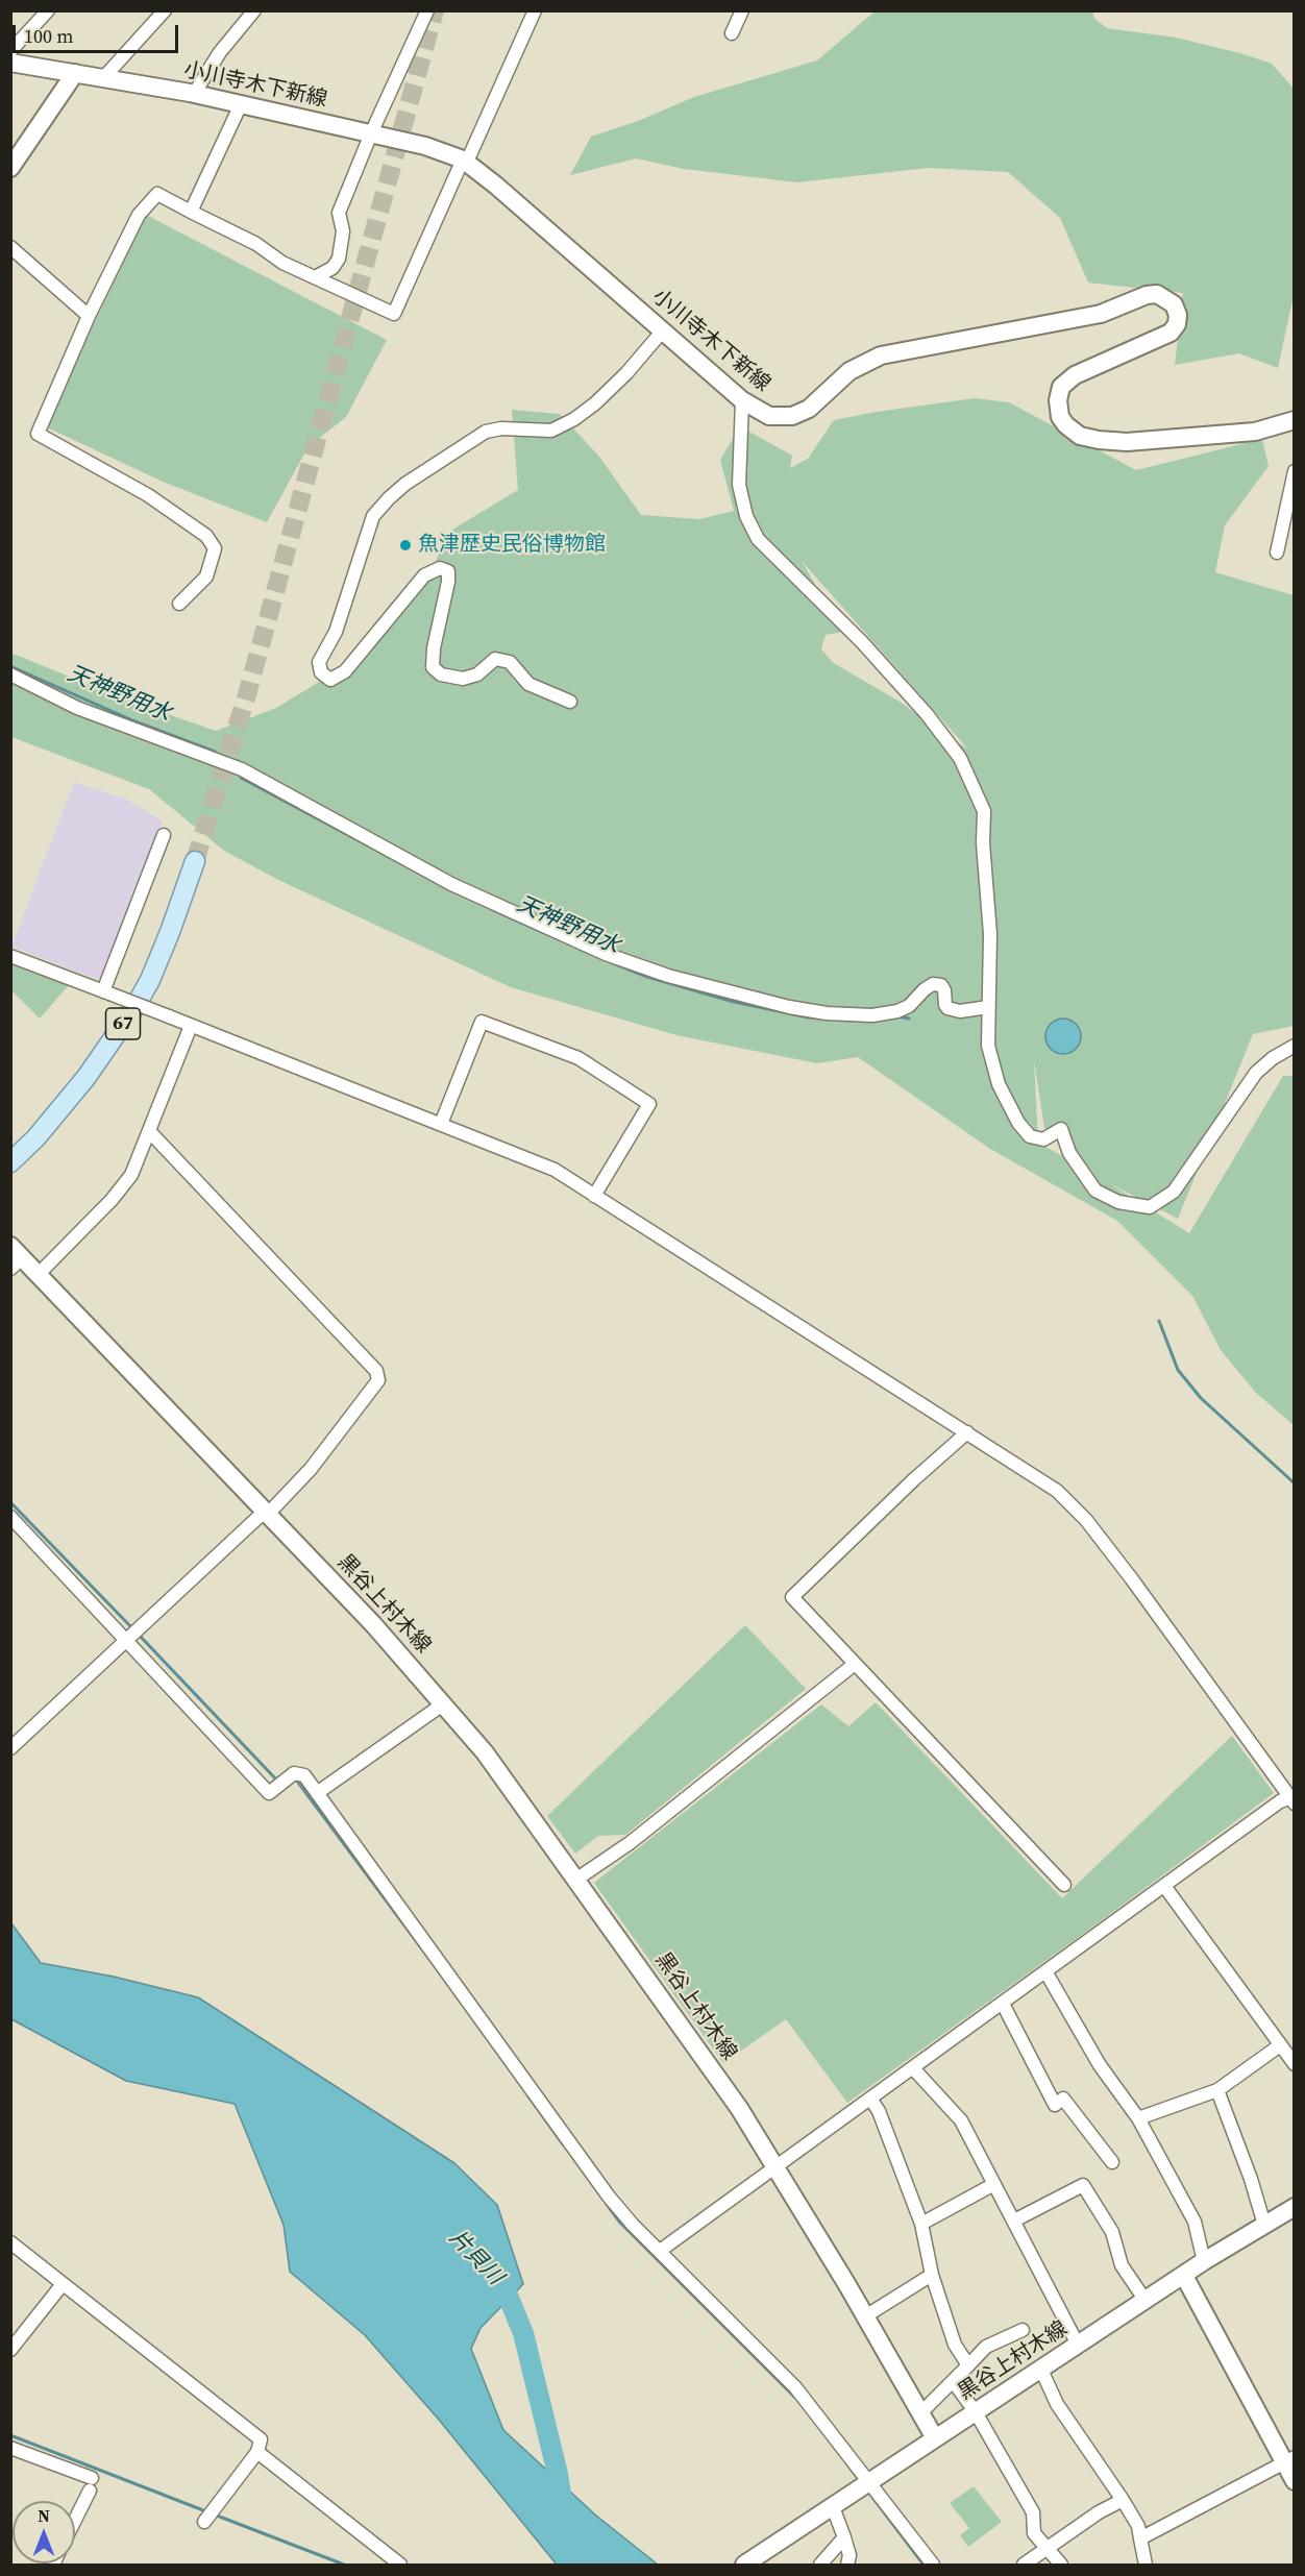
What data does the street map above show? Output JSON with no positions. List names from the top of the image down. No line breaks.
{"streets":{"main road":["小川寺木下新線","67","黒谷上村木線"]},"water":["天神野用水","片貝川"],"places":["魚津歴史民俗博物館"],"scale_bar":"100 m","north":"top"}
